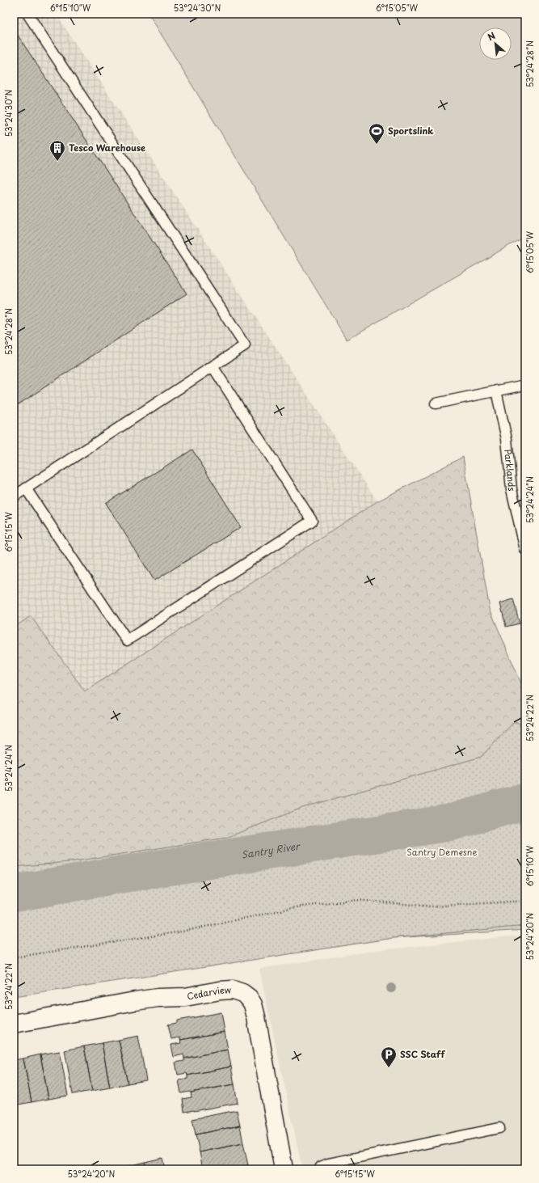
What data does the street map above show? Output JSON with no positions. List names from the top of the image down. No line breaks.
{"streets":{"street":["Cedarview"],"lane":["Parklands"]},"water":["Santry River"],"parks":["Santry Demesne"],"places":{"sports":["Sportslink"],"building":["Tesco Warehouse"],"parking":["SSC Staff"]},"north":"top left","coordinates":["6°15'10\"W","53°24'30\"N","6°15'05\"W","53°24'28\"N","53°24'24\"N","6°15'15\"W","53°24'22\"N","53°24'20\"N"]}
